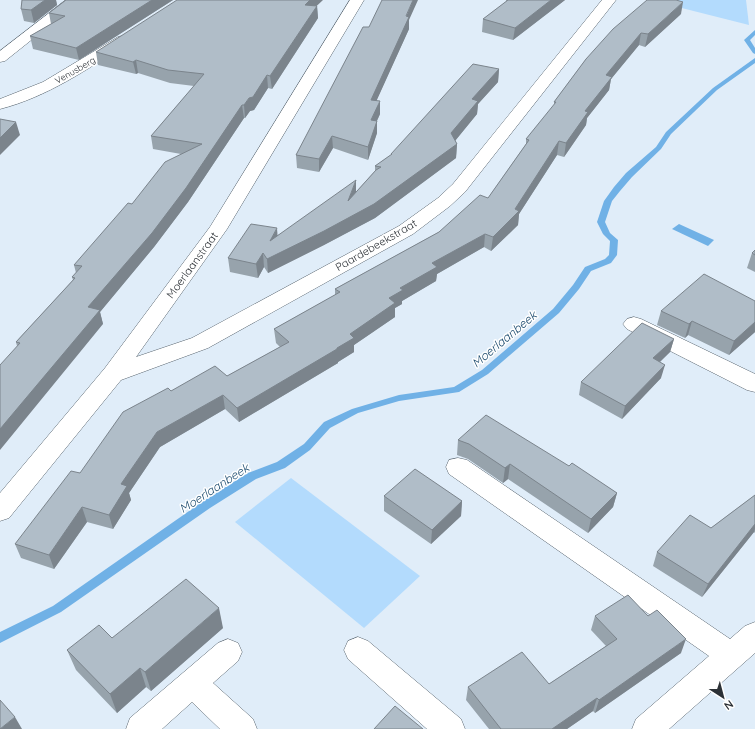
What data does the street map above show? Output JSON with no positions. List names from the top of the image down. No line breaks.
{"streets":{"street":["Venusberg","Paardebeekstraat","Moerlaanstraat"]},"crossings":[["Paardebeekstraat","Moerlaanstraat"]],"water":["Moerlaanbeek"],"north":"bottom right"}
